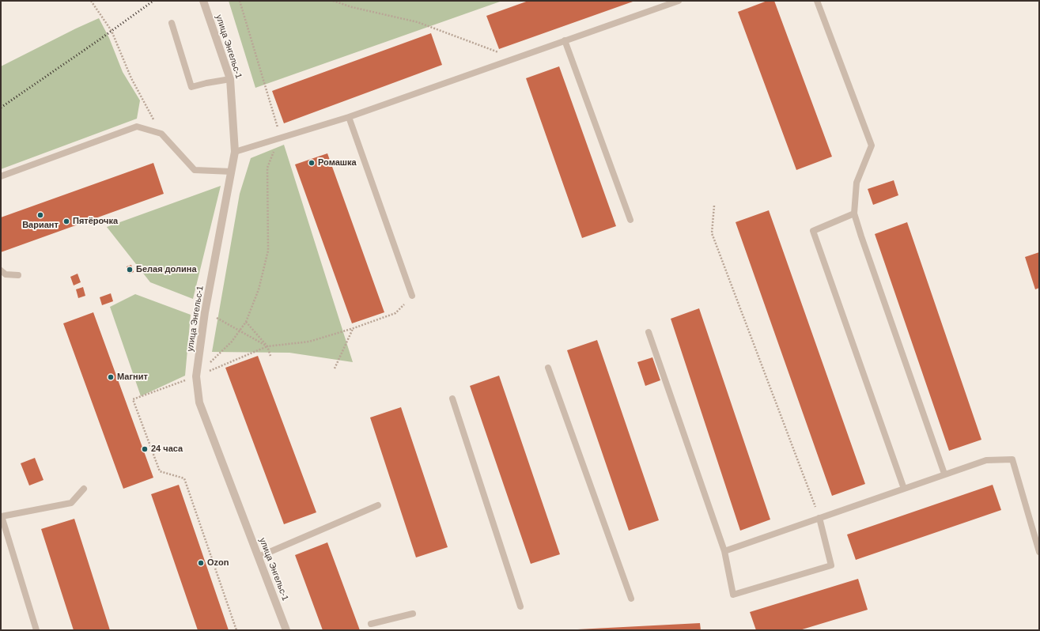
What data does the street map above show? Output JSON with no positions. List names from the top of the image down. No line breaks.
{"streets":{"street":["улица Энгельс-1"]},"places":["Ромашка","Вариант","Пятёрочка","Белая долина","Магнит","24 часа","Ozon"]}
